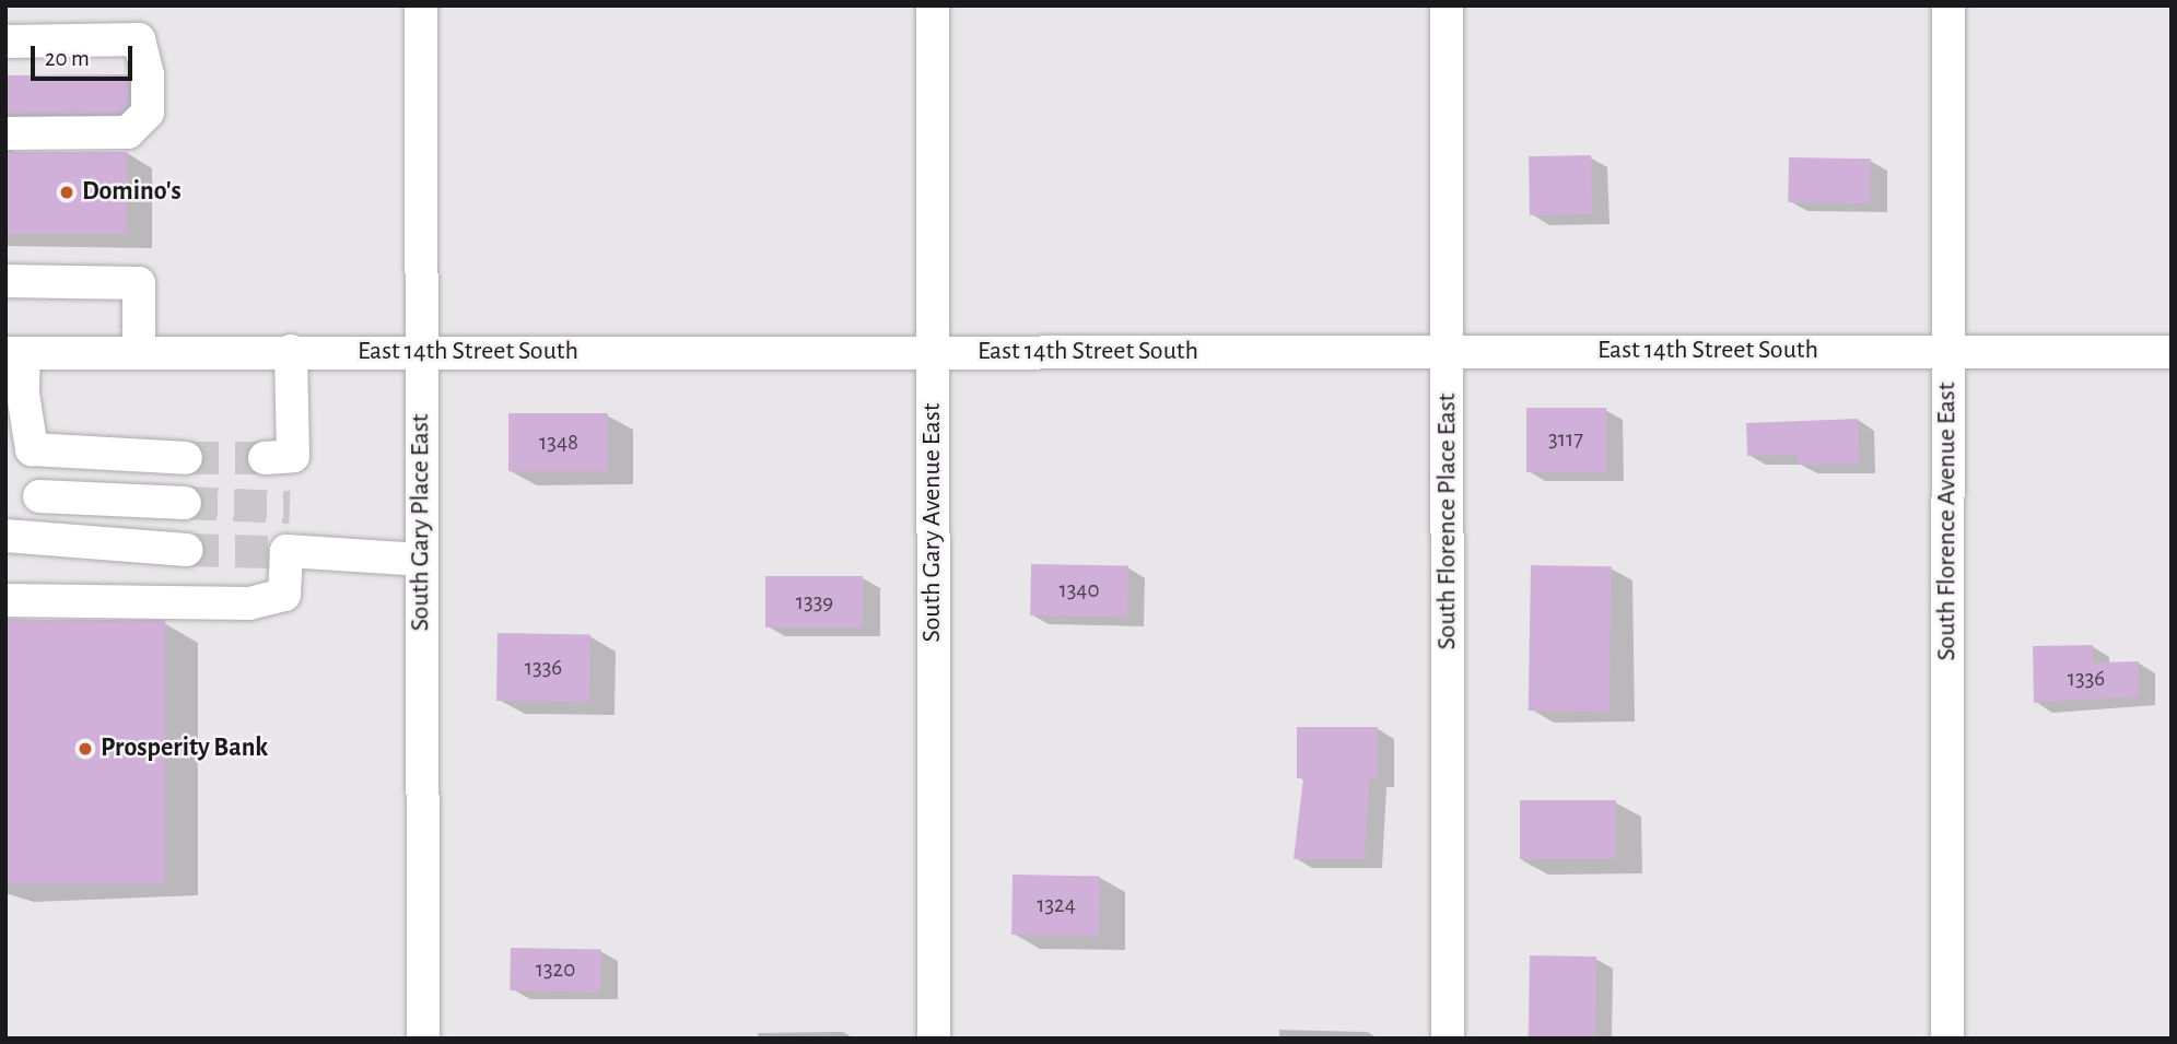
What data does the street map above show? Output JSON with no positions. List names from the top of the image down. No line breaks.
{"streets":{"street":["East 14th Street South","South Florence Place East","South Florence Avenue East","South Gary Place East","South Gary Avenue East"]},"crossings":[["East 14th Street South","South Florence Place East"],["East 14th Street South","South Florence Avenue East"],["East 14th Street South","South Gary Place East"],["East 14th Street South","South Gary Avenue East"]],"places":["Domino's","Prosperity Bank"],"house_numbers":["3117","1348","1340","1339","1336","1336","1324","1320"],"scale_bar":"20 m"}
